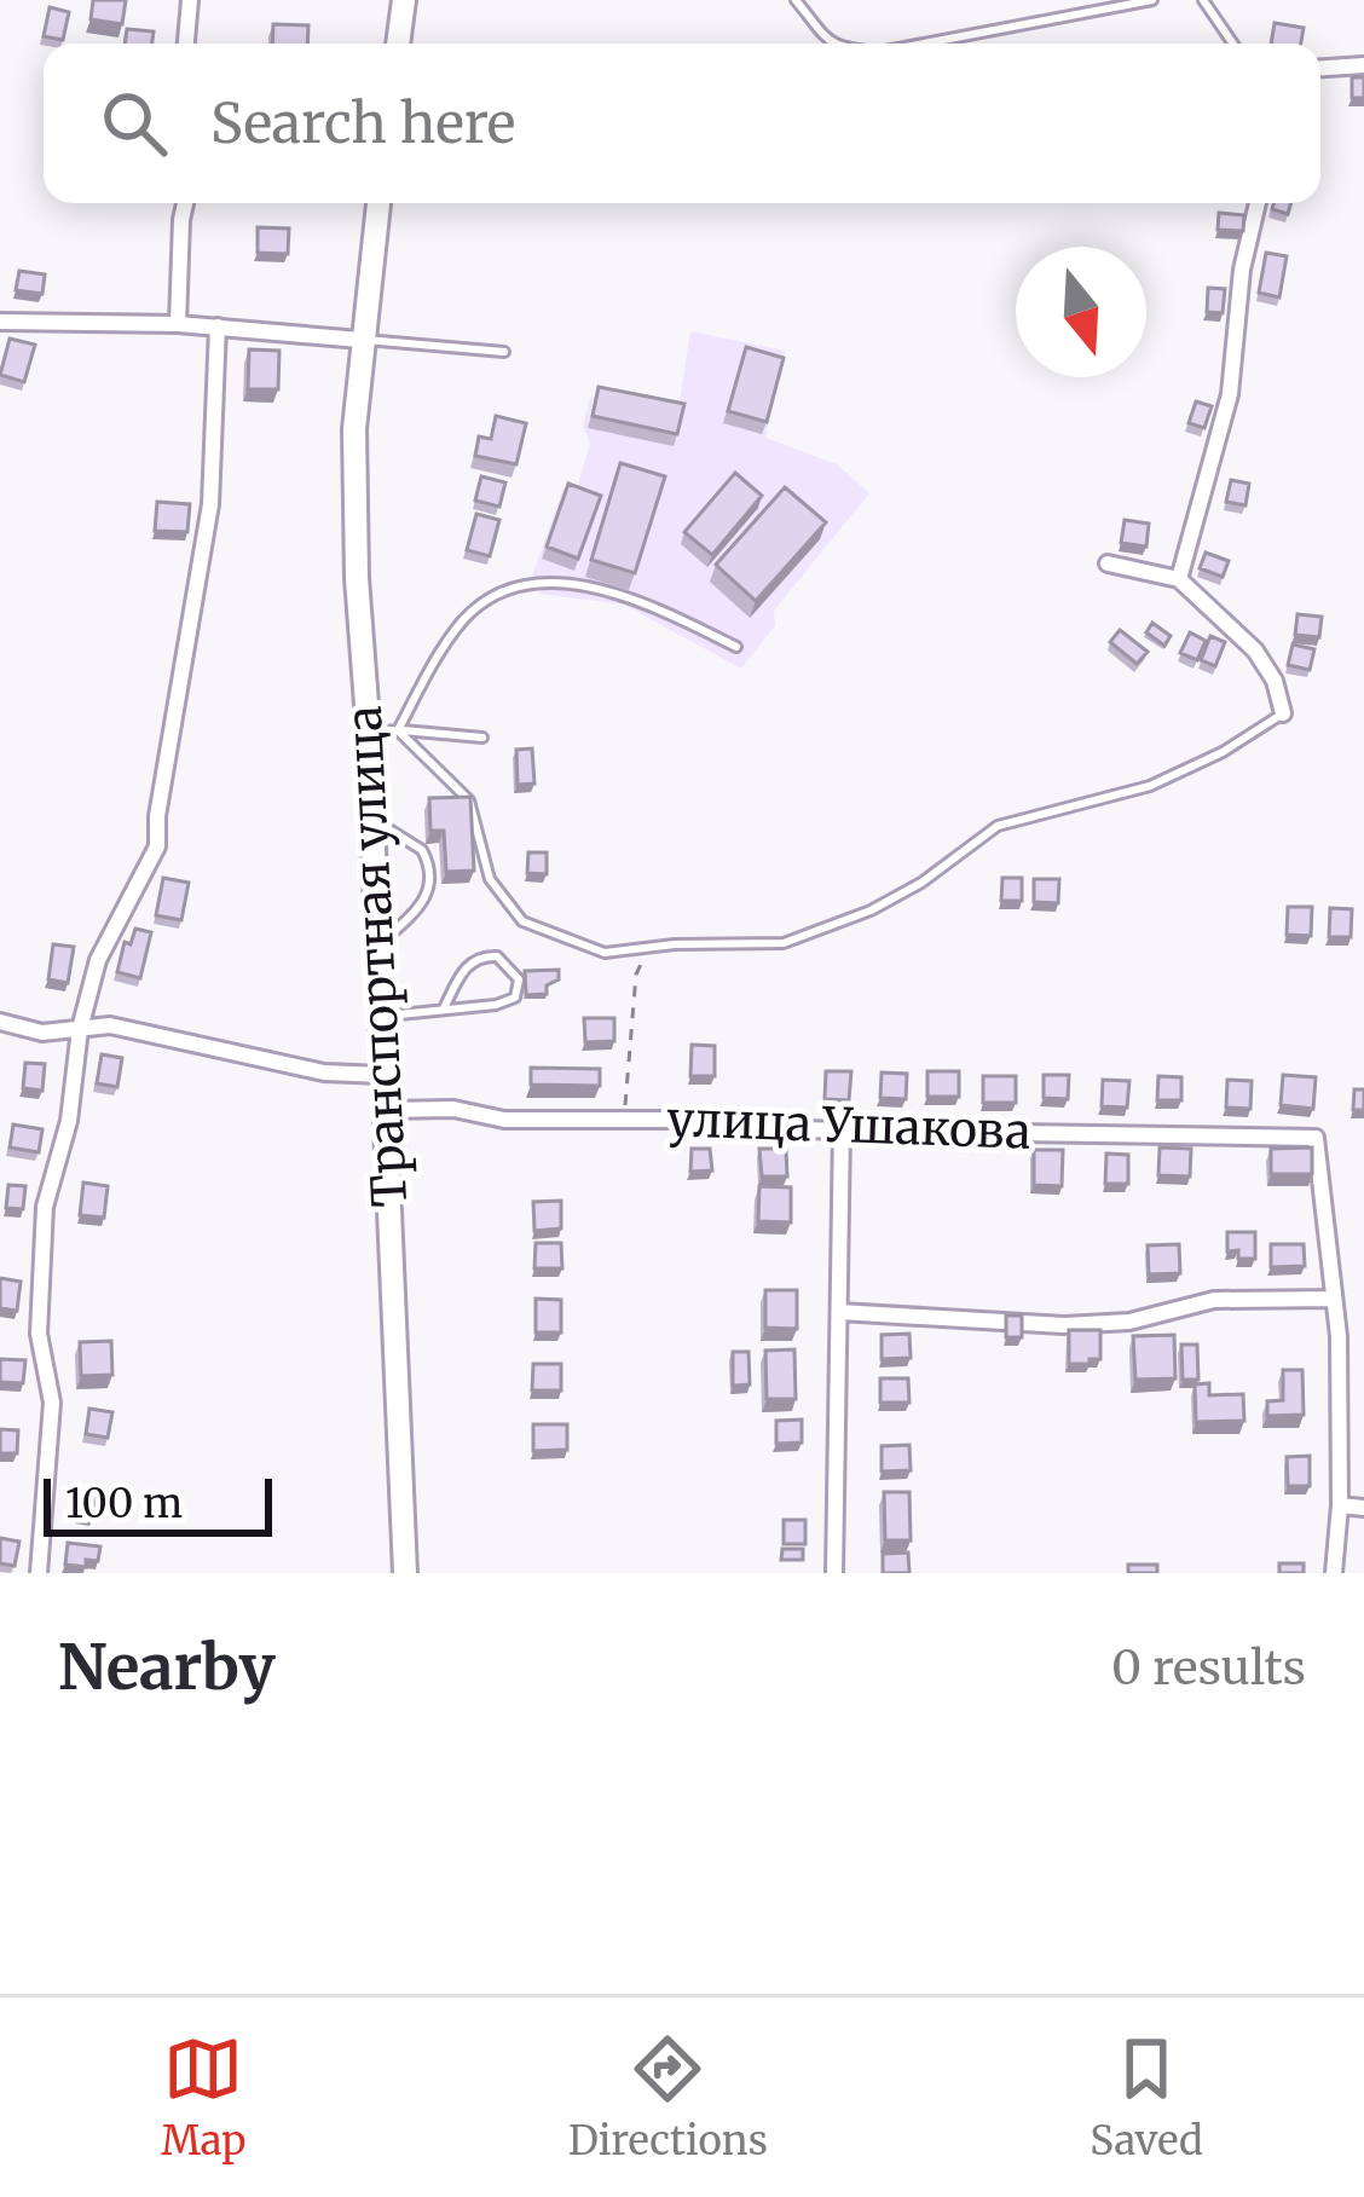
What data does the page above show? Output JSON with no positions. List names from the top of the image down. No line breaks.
{"streets":{"main road":["Транспортная улица"],"street":["улица Ушакова"]},"crossings":[["Транспортная улица","улица Ушакова"]],"scale_bar":"100 m","north":"bottom","page":{"search":"Search here","scale":"100 m","heading":["Nearby","0 results"],"nav":["Map","Directions","Saved"]}}
